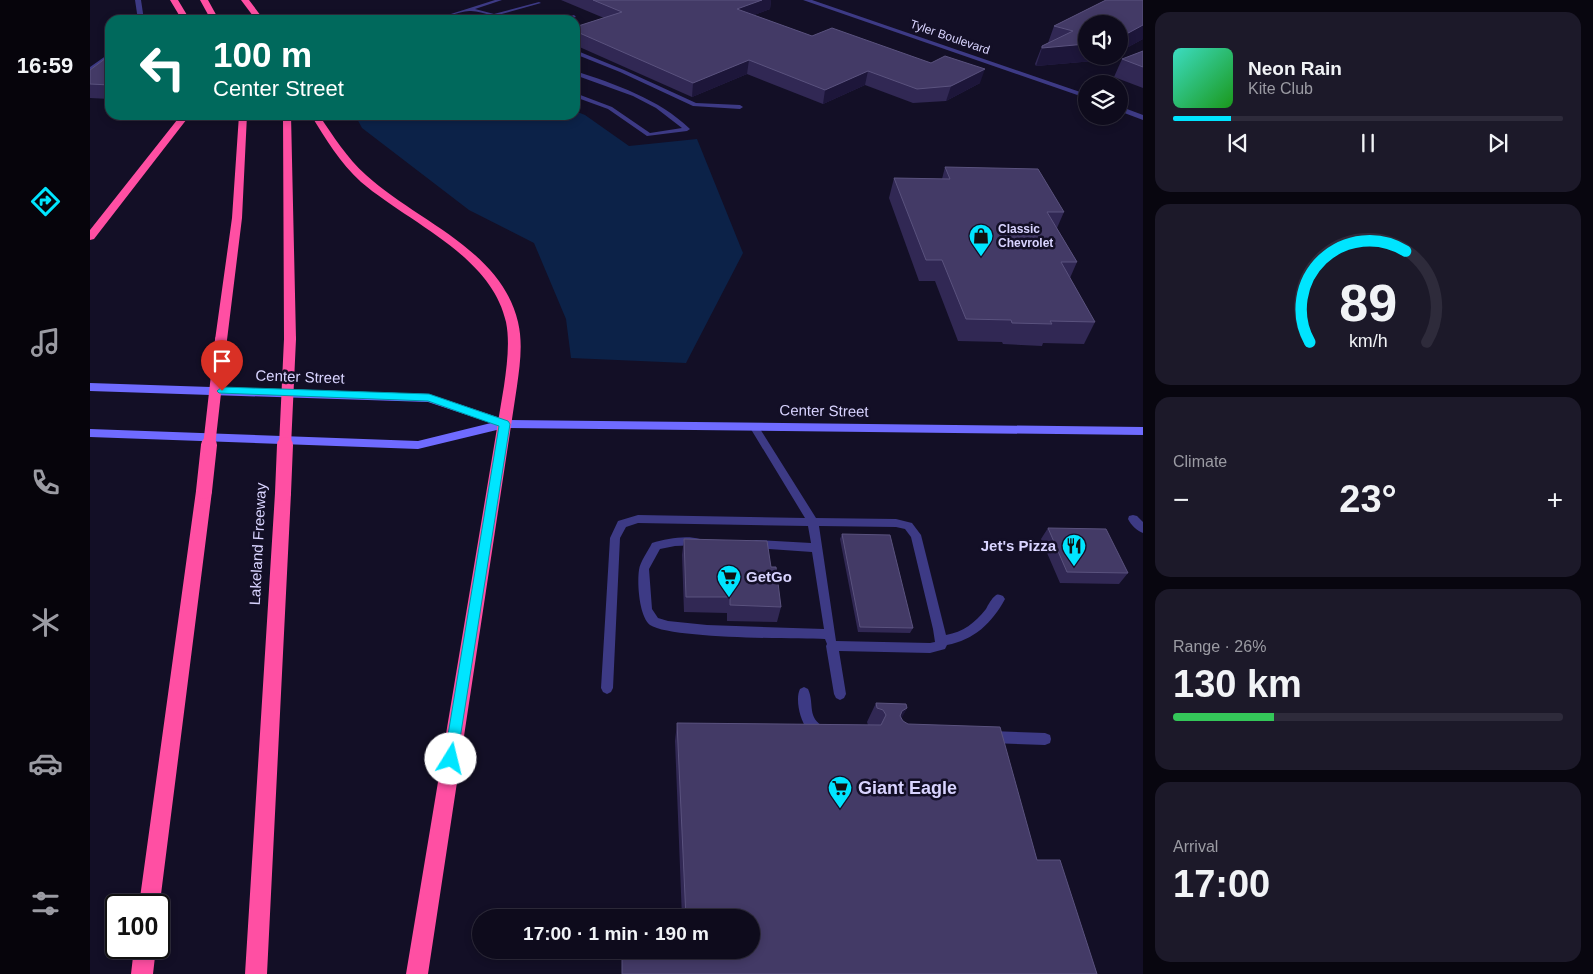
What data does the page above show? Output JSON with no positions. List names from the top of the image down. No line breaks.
{"streets":{"highway":["Lakeland Freeway"],"main road":["Center Street"],"street":["Tyler Boulevard"]},"places":{"shop":["Classic Chevrolet"],"restaurant":["Jet's Pizza"],"supermarket":["GetGo","Giant Eagle"]},"page":{"tabs":"16:59","turn":["100 m","Center Street"],"song":["Neon Rain","Kite Club"],"tile":["Climate",["Range · 26%","130 km"],["Arrival","17:00"]],"heat":["−","23°","+"],"limit":"100","trip":"17:00 · 1 min · 190 m","gauge":["89","km/h"]}}
